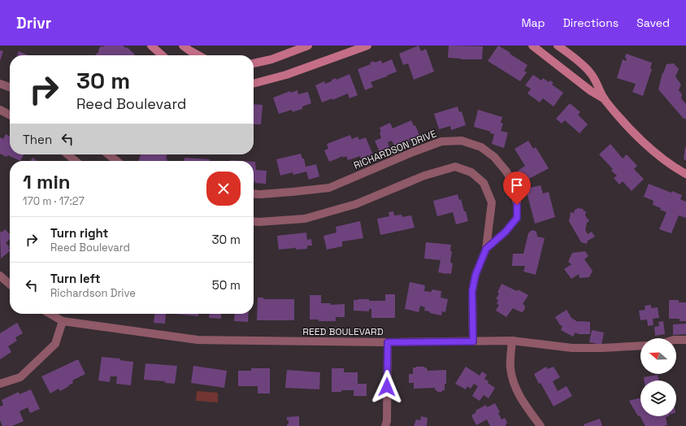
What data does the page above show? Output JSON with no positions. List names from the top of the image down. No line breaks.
{"streets":{"street":["RICHARDSON DRIVE","REED BOULEVARD"]},"crossings":[["RICHARDSON DRIVE","REED BOULEVARD"]],"north":"left","page":{"header":"Drivr","nav":["Map","Directions","Saved"],"turn":["30 m","Reed Boulevard"],"then":"Then","heading":["1 min","170 m · 17:27"],"list":[{"name":"Turn right","note":"Reed Boulevard","value":"30 m"},{"name":"Turn left","note":"Richardson Drive","value":"50 m"}]}}
